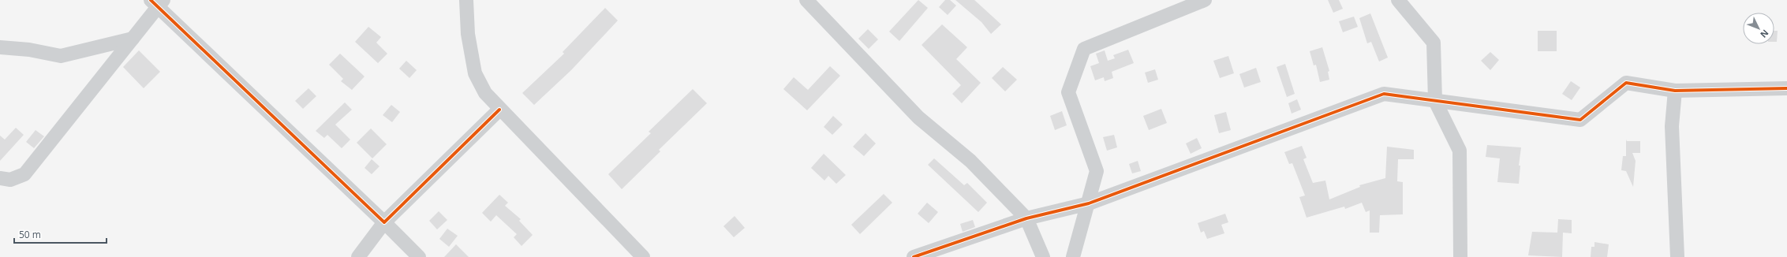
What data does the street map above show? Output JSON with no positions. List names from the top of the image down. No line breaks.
{"scale_bar":"50 m","north":"bottom right"}
